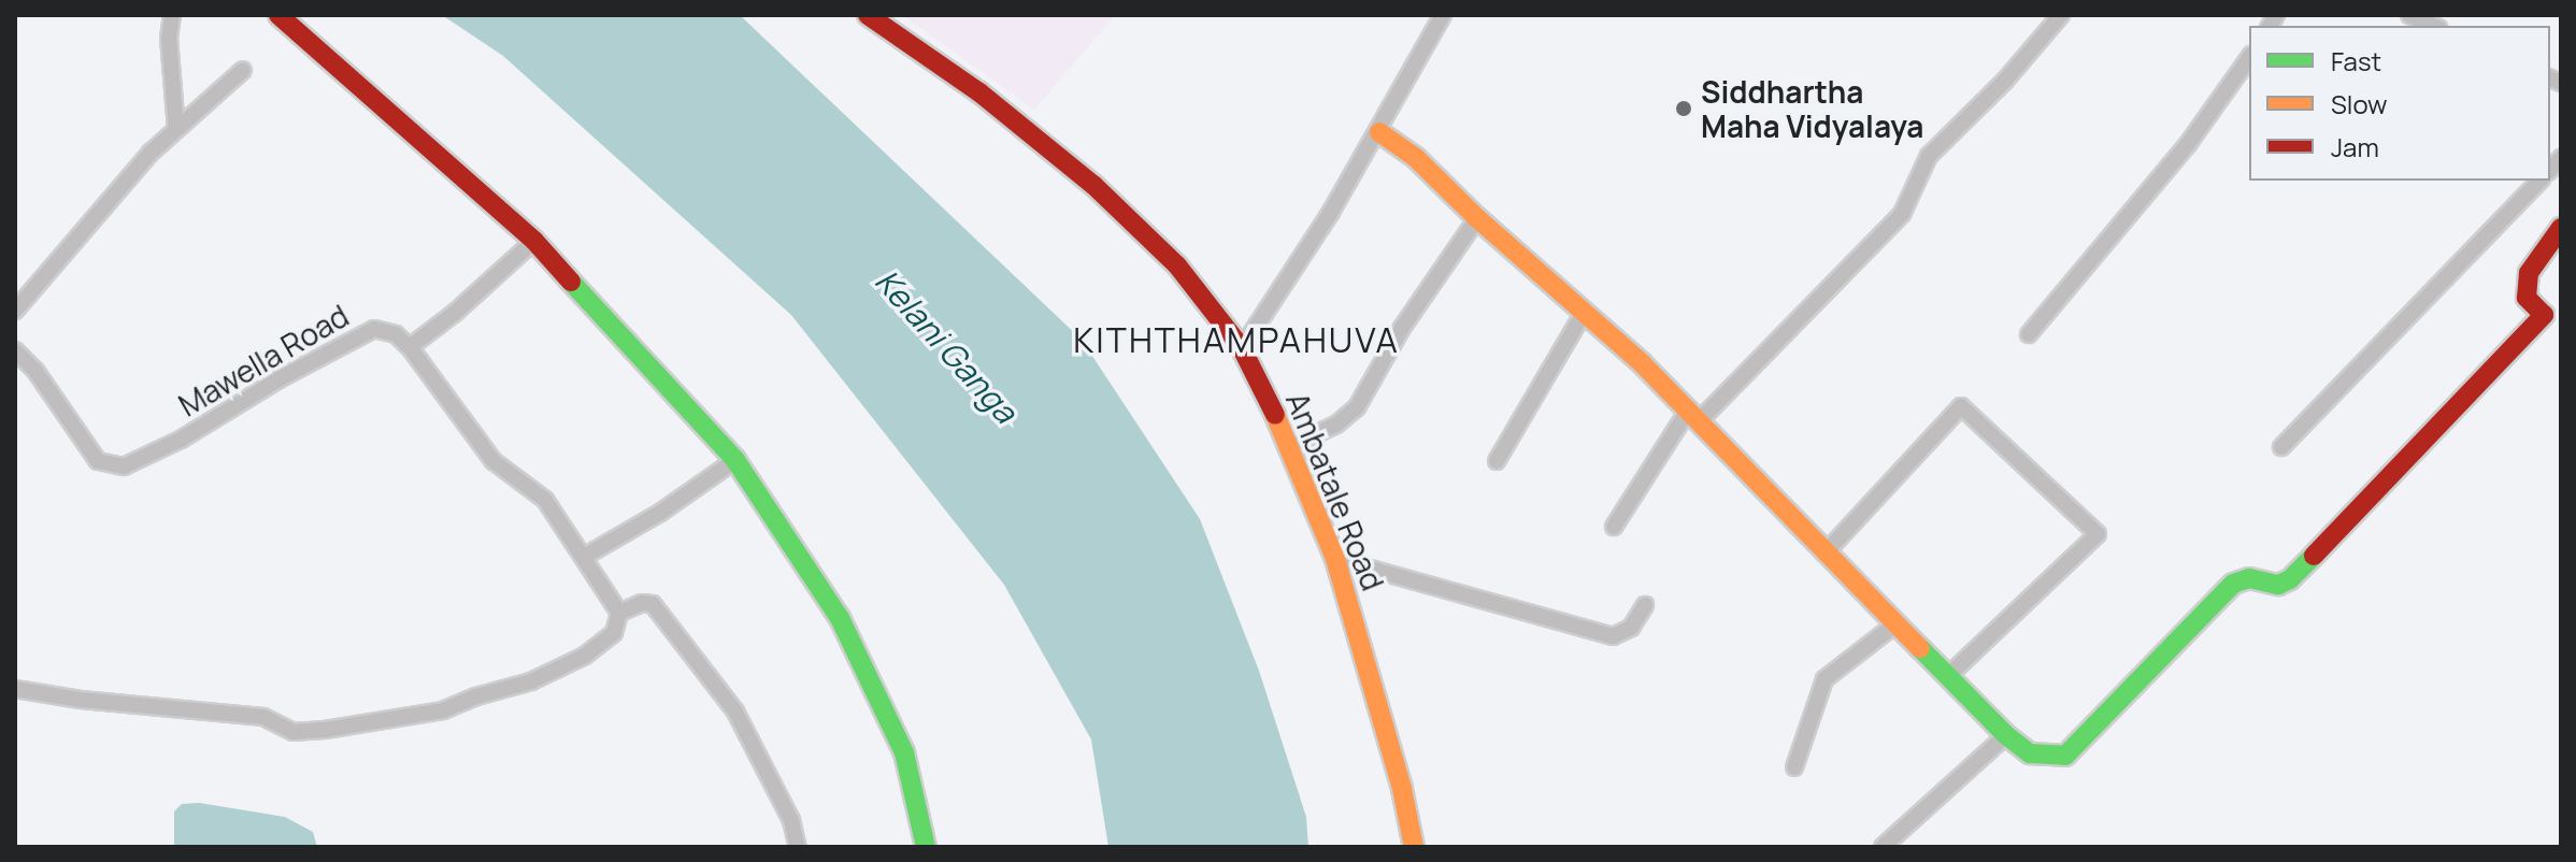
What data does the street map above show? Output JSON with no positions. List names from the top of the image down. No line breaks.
{"streets":{"street":["Mawella Road","Ambatale Road"]},"districts":["KITHTHAMPAHUVA"],"water":["Kelani Ganga"],"places":["Siddhartha Maha Vidyalaya"],"legend":["Fast","Slow","Jam"]}
